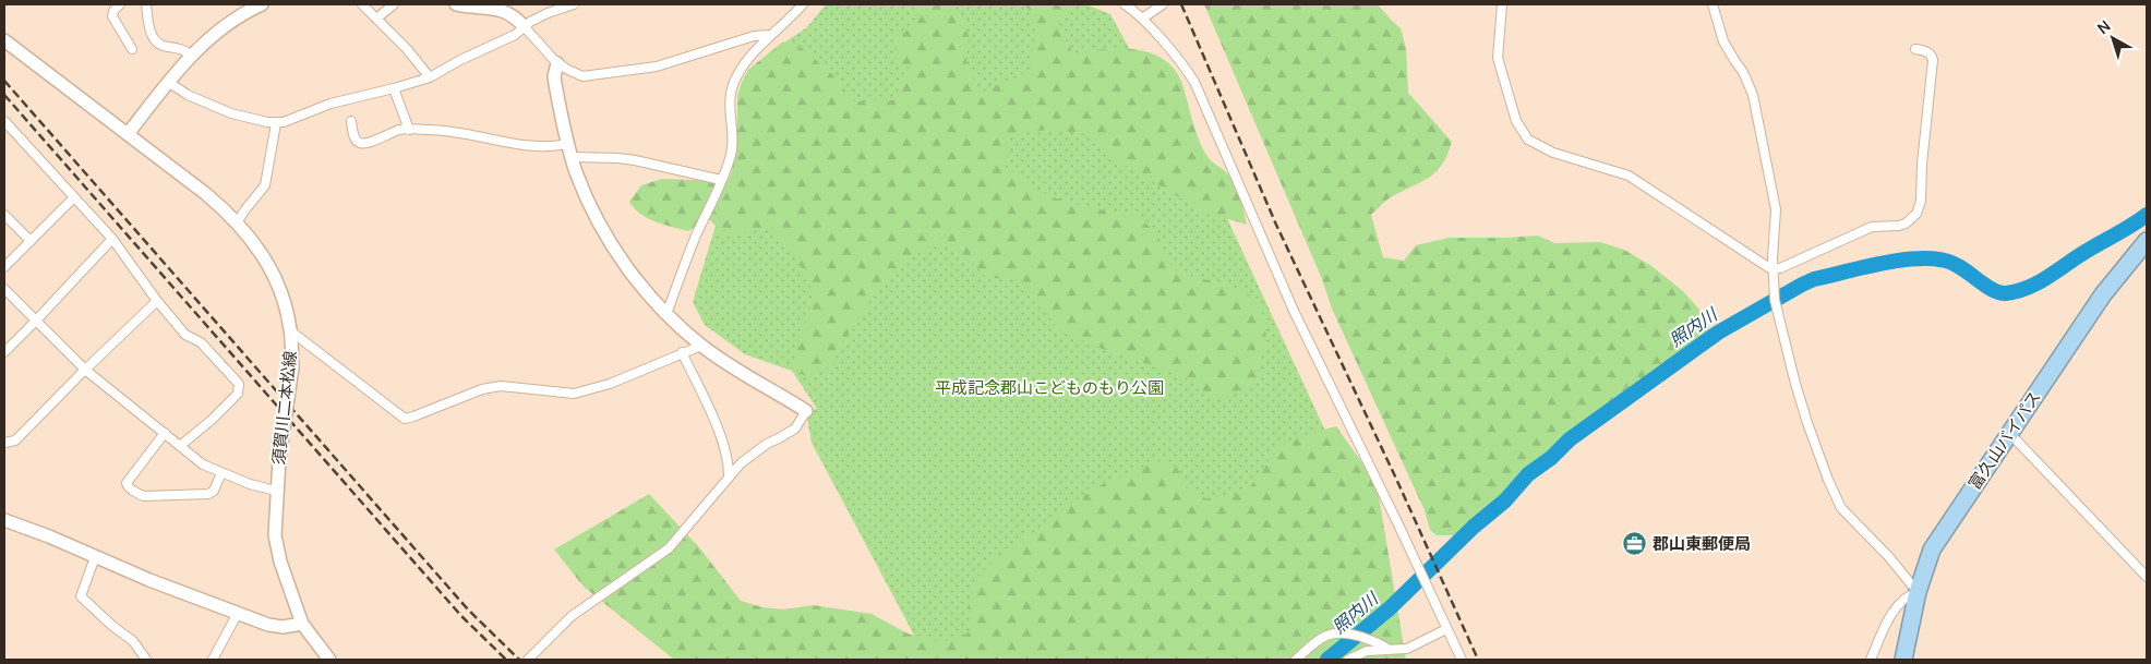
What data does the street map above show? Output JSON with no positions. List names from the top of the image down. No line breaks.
{"streets":{"highway":["富久山バイパス"],"street":["須賀川二本松線"]},"water":["照内川"],"parks":["平成記念郡山こどものもり公園"],"places":{"office":["郡山東郵便局"]},"north":"top left"}
